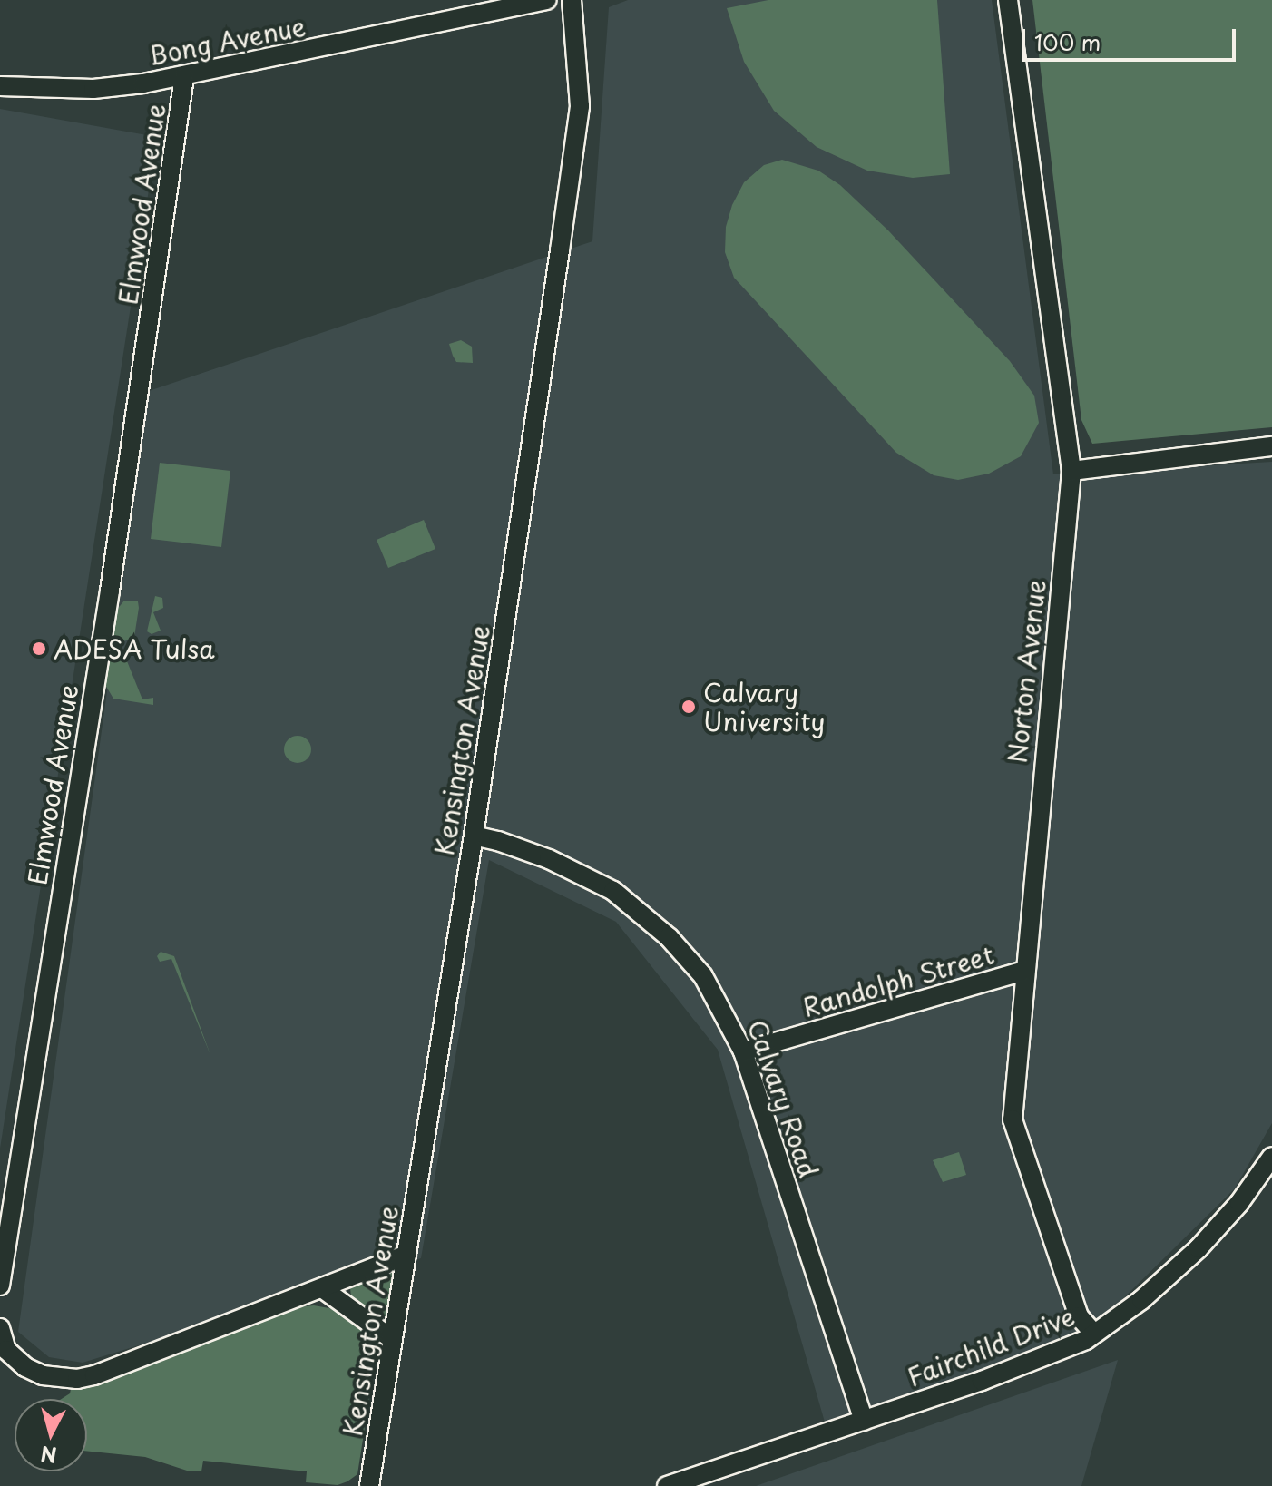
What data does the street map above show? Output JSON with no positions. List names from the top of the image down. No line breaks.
{"streets":{"street":["Bong Avenue","Elmwood Avenue","Norton Avenue","Kensington Avenue","Randolph Street","Calvary Road","Fairchild Drive"]},"crossings":[["Bong Avenue","Elmwood Avenue"],["Norton Avenue","Randolph Street"],["Norton Avenue","Fairchild Drive"],["Kensington Avenue","Calvary Road"],["Randolph Street","Calvary Road"],["Calvary Road","Fairchild Drive"]],"places":["ADESA Tulsa","Calvary University"],"scale_bar":"100 m","north":"bottom"}
